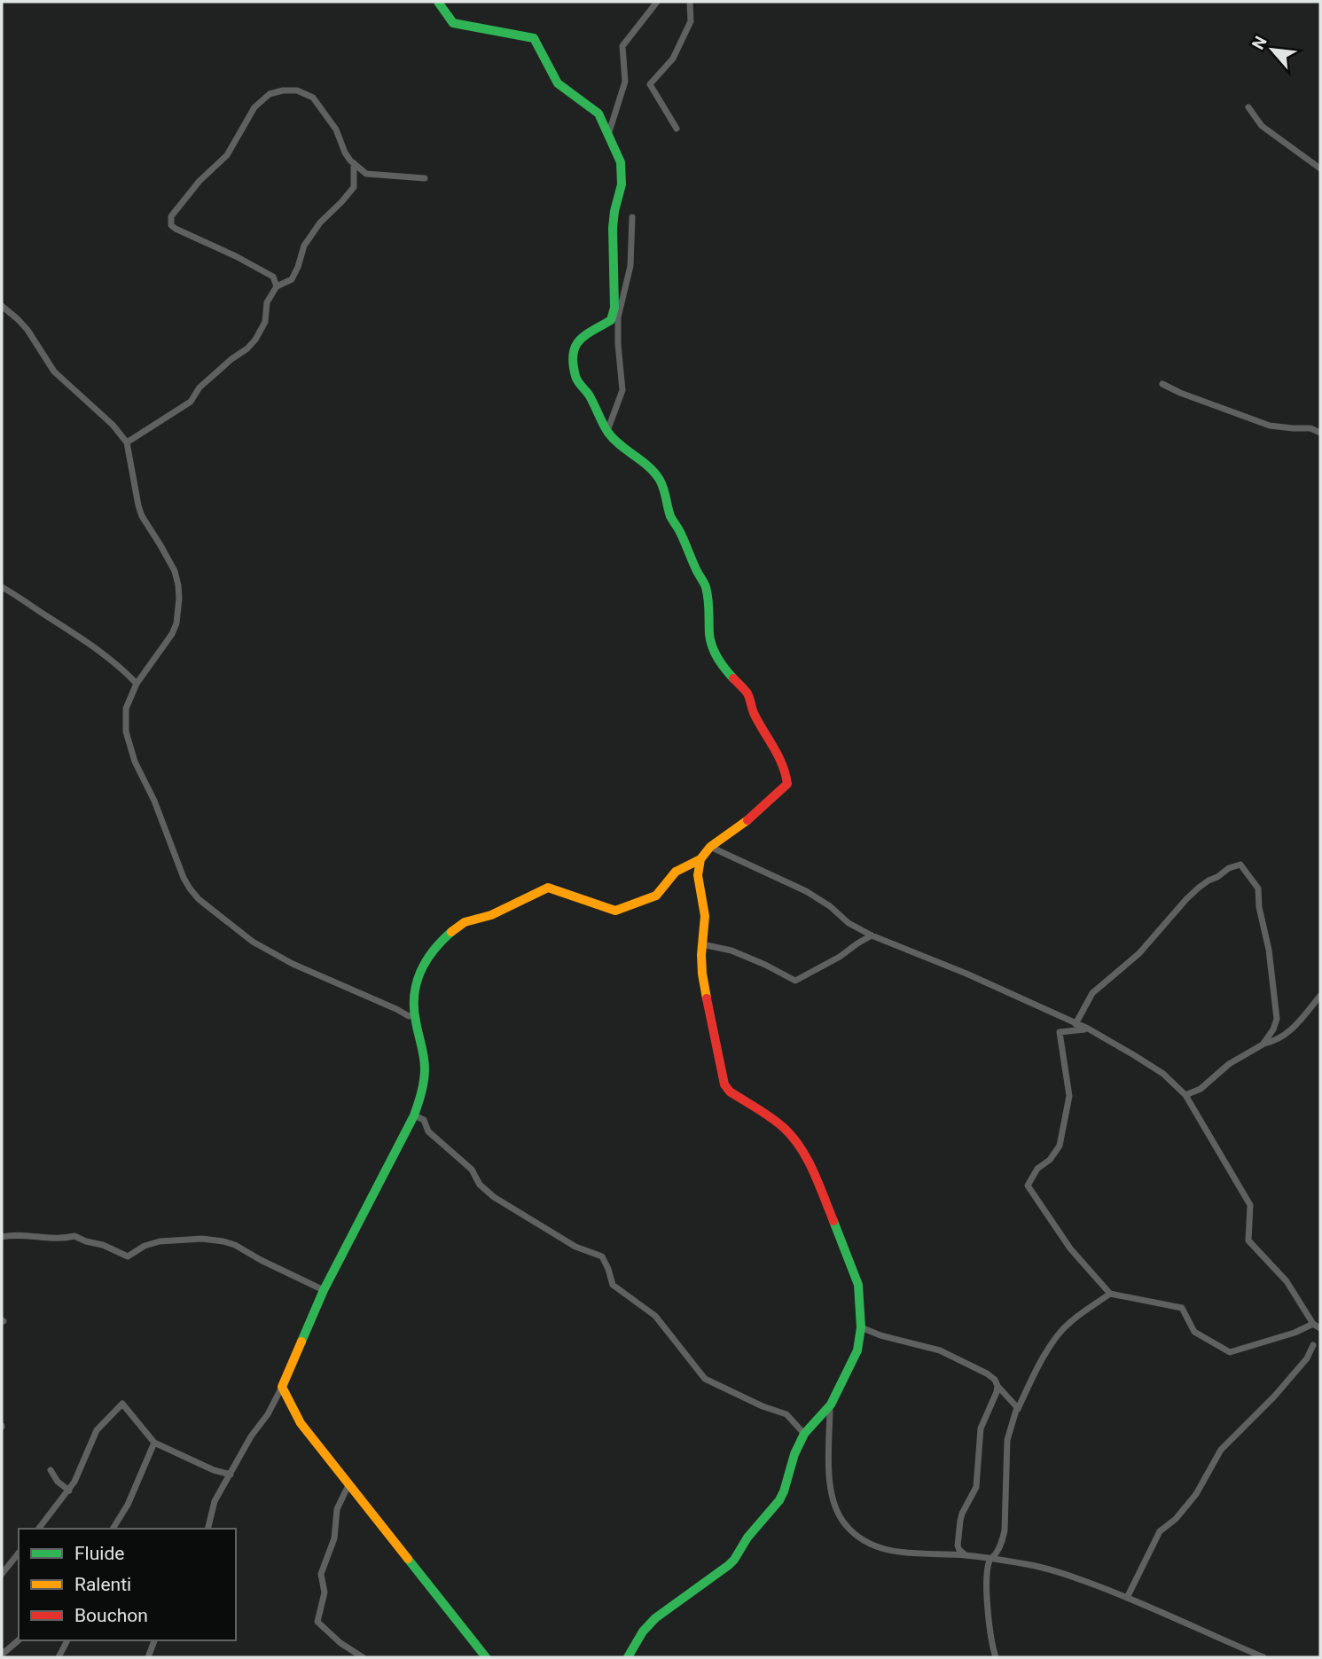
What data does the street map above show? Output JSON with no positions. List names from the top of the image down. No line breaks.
{"legend":["Fluide","Ralenti","Bouchon"],"north":"top left"}
